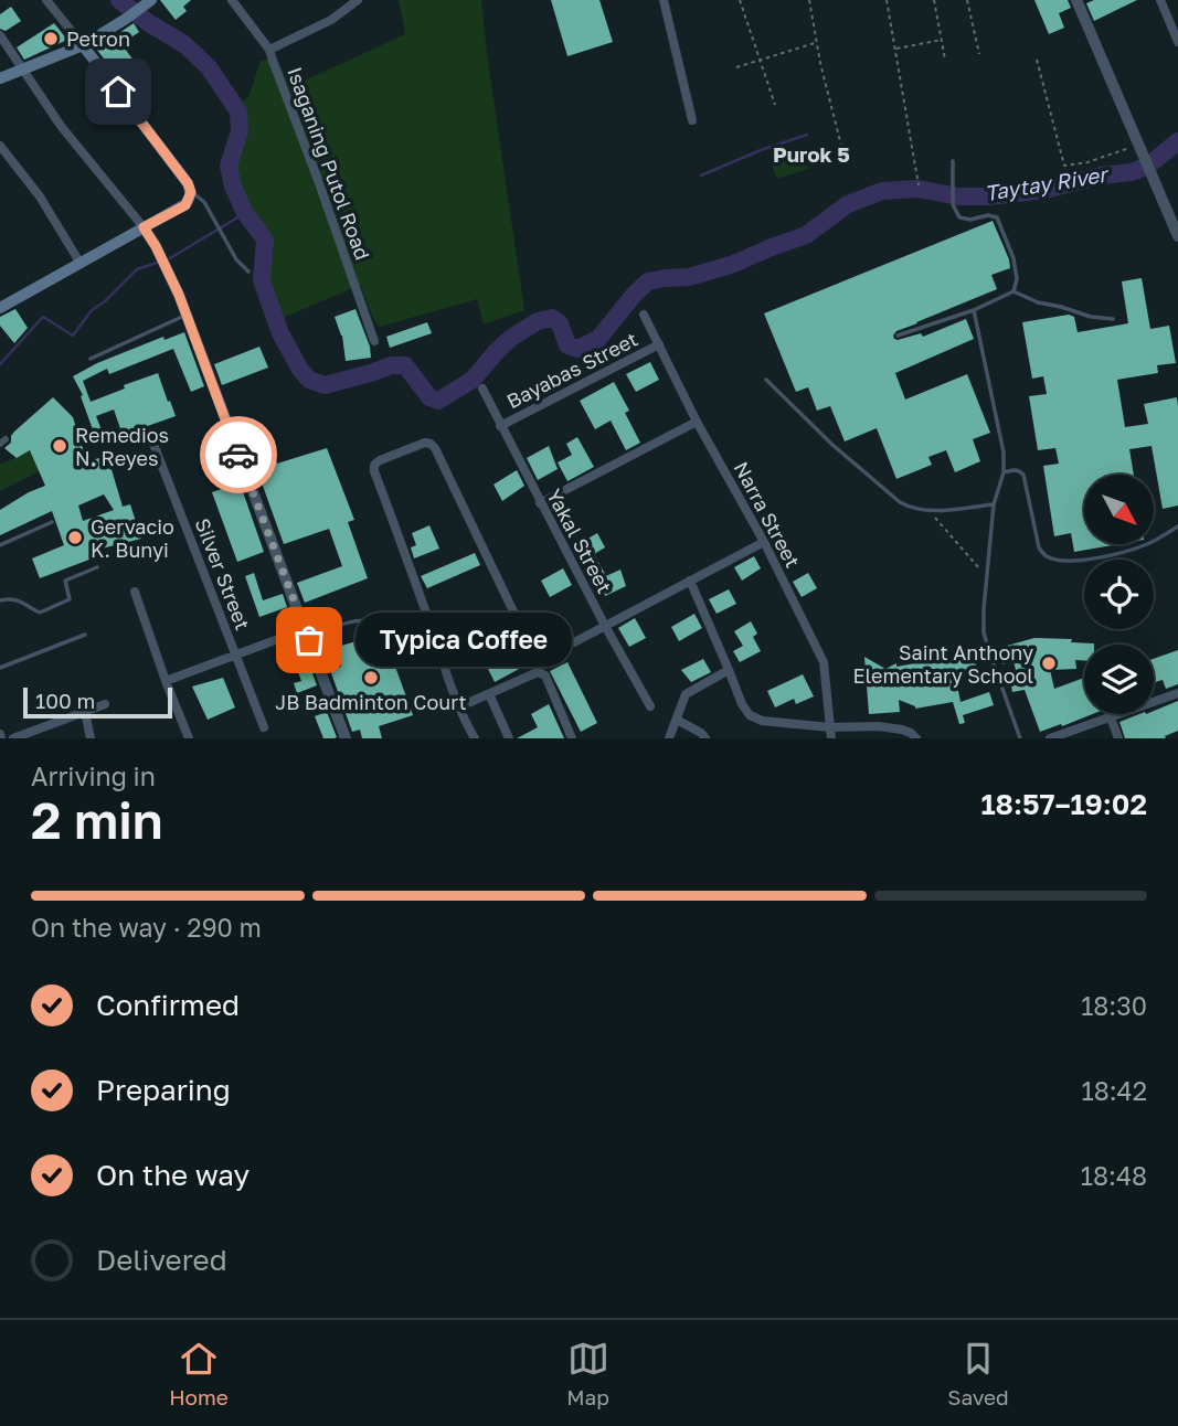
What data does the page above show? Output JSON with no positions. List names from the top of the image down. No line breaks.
{"streets":{"street":["Isaganing Putol Road","Bayabas Street","Narra Street","Yakal Street","Silver Street"]},"crossings":[["Bayabas Street","Narra Street"],["Bayabas Street","Yakal Street"]],"districts":["Purok 5"],"water":["Taytay River"],"places":["Petron","Remedios N. Reyes","Gervacio K. Bunyi","Typica Coffee","Saint Anthony Elementary School","JB Badminton Court"],"scale_bar":"100 m","north":"bottom right","page":{"bubble":"Typica Coffee","scale":"100 m","heading":["2 min","Arriving in","18:57–19:02"],"bar":"On the way · 290 m","list":[["Confirmed","18:30"],["Preparing","18:42"],["On the way","18:48"],"Delivered"],"tabs":["Home","Map","Saved"]}}
